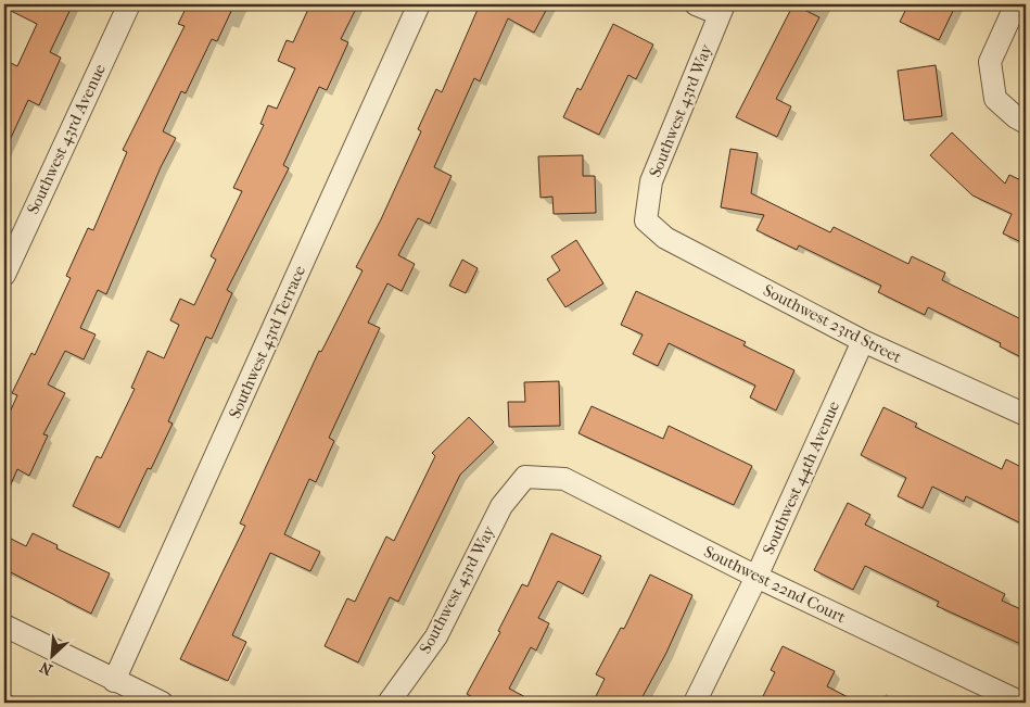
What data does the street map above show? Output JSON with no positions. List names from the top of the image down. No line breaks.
{"streets":{"street":["Southwest 43rd Way","Southwest 43rd Avenue","Southwest 23rd Street","Southwest 43rd Terrace","Southwest 44th Avenue","Southwest 22nd Court"]},"crossings":[["Southwest 43rd Way","Southwest 23rd Street"],["Southwest 43rd Way","Southwest 22nd Court"],["Southwest 23rd Street","Southwest 44th Avenue"],["Southwest 44th Avenue","Southwest 22nd Court"]],"north":"bottom left"}
